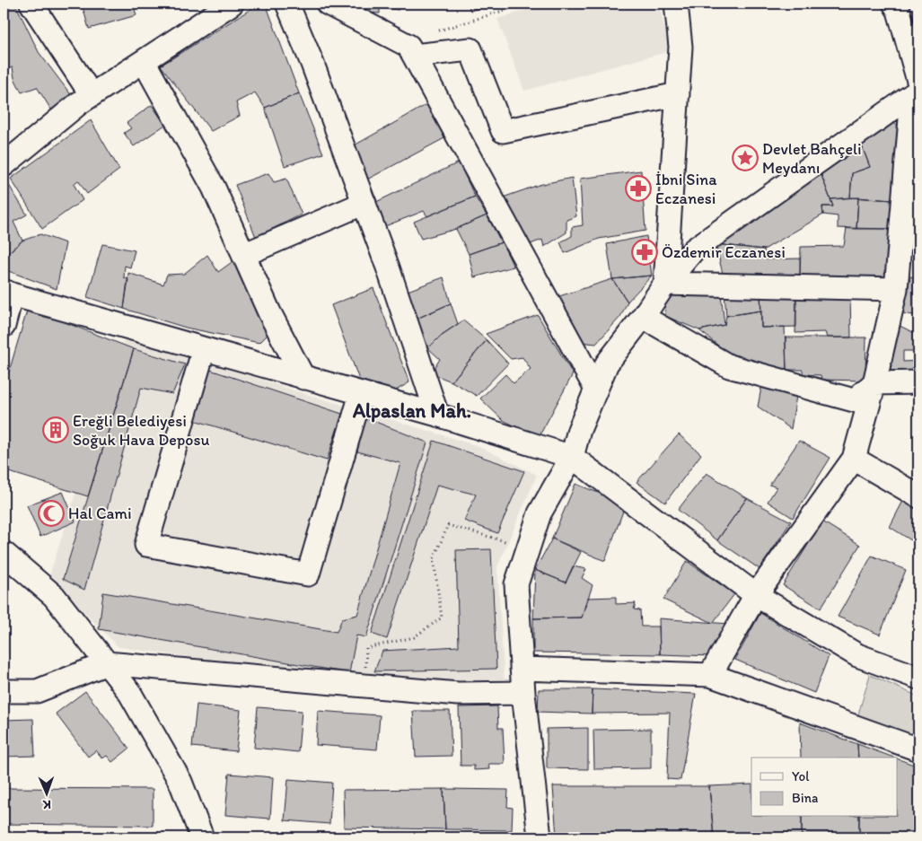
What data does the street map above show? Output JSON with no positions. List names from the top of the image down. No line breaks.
{"districts":["Alpaslan Mah."],"places":{"place":["Devlet Bahçeli Meydanı"],"pharmacy":["İbni Sina Eczanesi","Özdemir Eczanesi"],"building":["Ereğli Belediyesi Soğuk Hava Deposu"],"mosque":["Hal Cami"]},"legend":["Yol","Bina"],"north":"bottom"}
